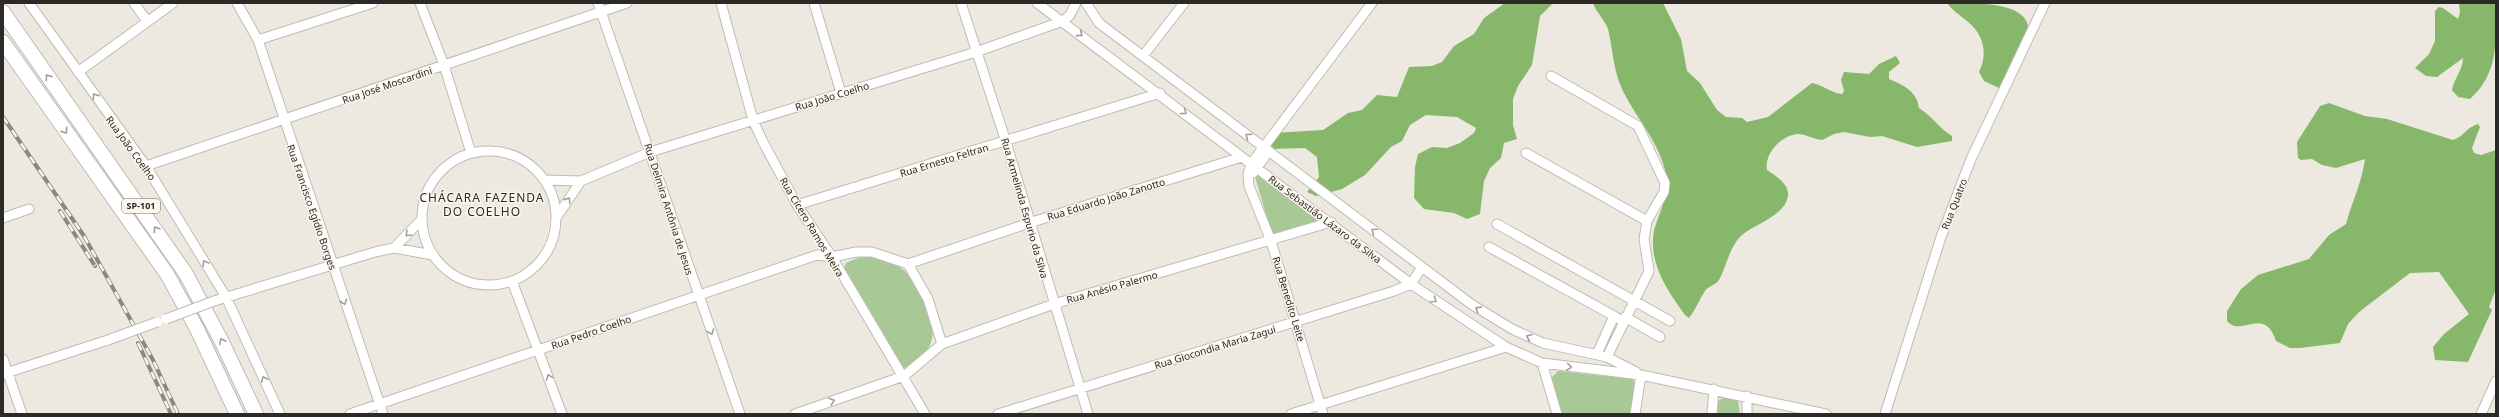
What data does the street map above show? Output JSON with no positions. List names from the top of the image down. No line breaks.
{"streets":{"highway":["SP-101"],"street":["Rua José Moscardini","Rua João Coelho","Rua Ernesto Feltran","Rua Eduardo João Zanotto","Rua Quatro","Rua Francisco Egídio Borges","Rua Armelinda Espurio da Silva","Rua Delmira Antônia de Jesus","Rua Sebastião Lázaro da Silva","Rua Cícero Ramos Meira","Rua Anésio Palermo","Rua Benedito Leite","Rua Pedro Coelho","Rua Giocondia Maria Zagui"]},"crossings":[["Rua José Moscardini","Rua João Coelho"],["Rua José Moscardini","Rua Francisco Egídio Borges"],["Rua José Moscardini","Rua Delmira Antônia de Jesus"],["Rua João Coelho","Rua Armelinda Espurio da Silva"],["Rua João Coelho","Rua Delmira Antônia de Jesus"],["Rua João Coelho","Rua Sebastião Lázaro da Silva"],["Rua João Coelho","Rua Cícero Ramos Meira"],["Rua Ernesto Feltran","Rua Armelinda Espurio da Silva"],["Rua Ernesto Feltran","Rua Sebastião Lázaro da Silva"],["Rua Ernesto Feltran","Rua Cícero Ramos Meira"],["Rua Eduardo João Zanotto","Rua Armelinda Espurio da Silva"],["Rua Eduardo João Zanotto","Rua Sebastião Lázaro da Silva"],["Rua Francisco Egídio Borges","Rua Pedro Coelho"],["Rua Armelinda Espurio da Silva","Rua Anésio Palermo"],["Rua Armelinda Espurio da Silva","Rua Giocondia Maria Zagui"],["Rua Delmira Antônia de Jesus","Rua Pedro Coelho"],["Rua Sebastião Lázaro da Silva","Rua Anésio Palermo"],["Rua Sebastião Lázaro da Silva","Rua Benedito Leite"],["Rua Sebastião Lázaro da Silva","Rua Giocondia Maria Zagui"],["Rua Cícero Ramos Meira","Rua Anésio Palermo"],["Rua Cícero Ramos Meira","Rua Pedro Coelho"],["Rua Anésio Palermo","Rua Benedito Leite"],["Rua Benedito Leite","Rua Giocondia Maria Zagui"]],"one_way":["Rua João Coelho"],"districts":["CHÁCARA FAZENDA DO COELHO"]}
